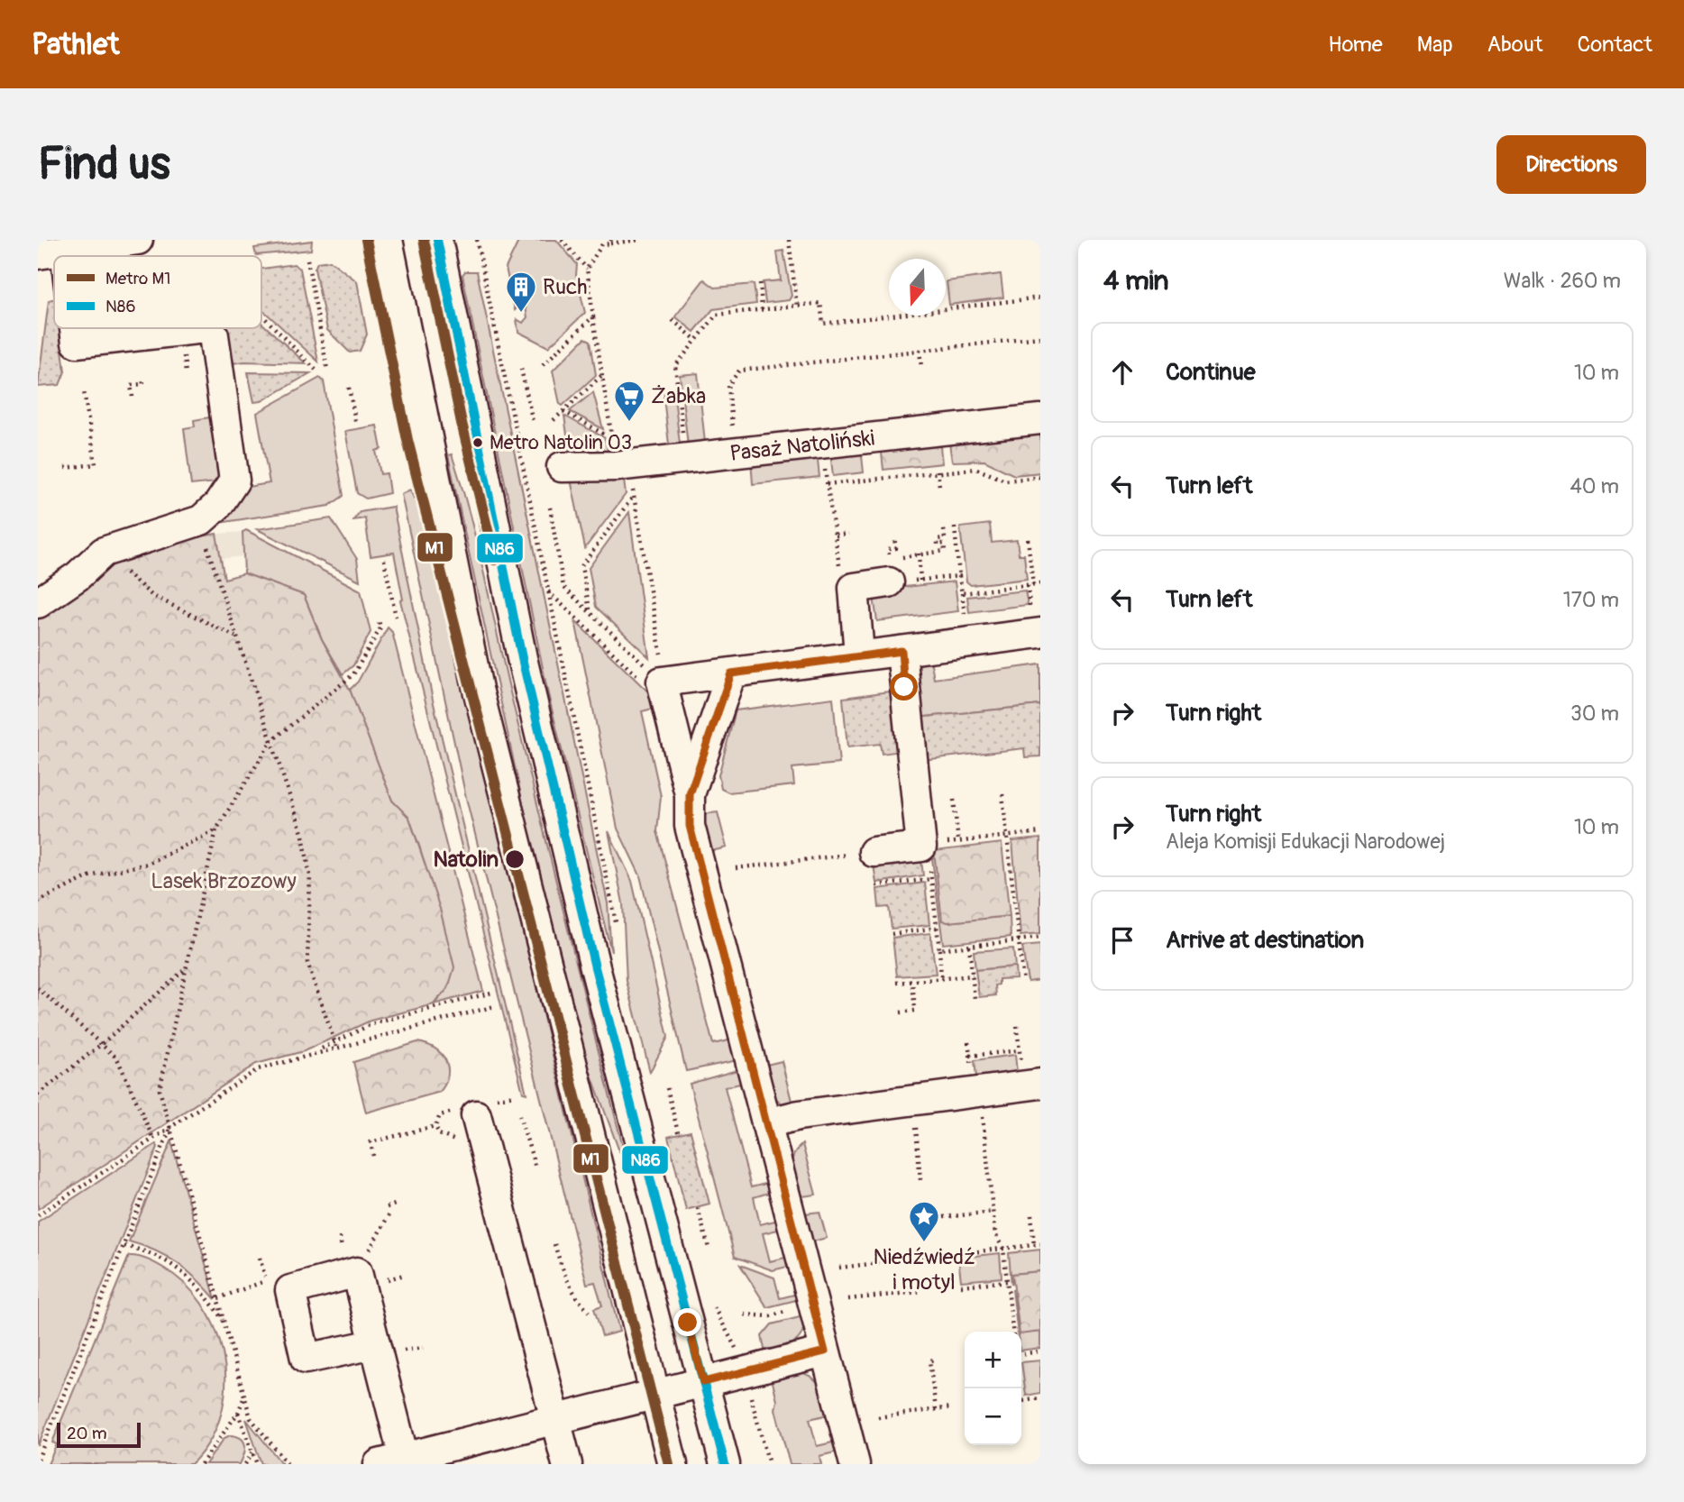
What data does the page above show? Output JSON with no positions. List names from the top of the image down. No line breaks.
{"streets":{"street":["Pasaż Natoliński"]},"parks":["Lasek Brzozowy"],"places":{"building":["Ruch"],"supermarket":["Żabka"],"other":["Metro Natolin 03","Natolin"],"place":["Niedźwiedź i motyl"]},"lines":["metro line M1","transit line N86"],"legend":["Metro M1","N86"],"scale_bar":"20 m","north":"bottom","page":{"header":"Pathlet","nav":["Home","Map","About","Contact"],"buttons":"Directions","title":"Find us","heading":["4 min","Walk · 260 m"],"list":[["Continue","10 m"],["Turn left","40 m"],["Turn left","170 m"],["Turn right","30 m"],["Turn right","Aleja Komisji Edukacji Narodowej","10 m"],"Arrive at destination"],"map_buttons":["+","−"],"scale":"20 m"}}
